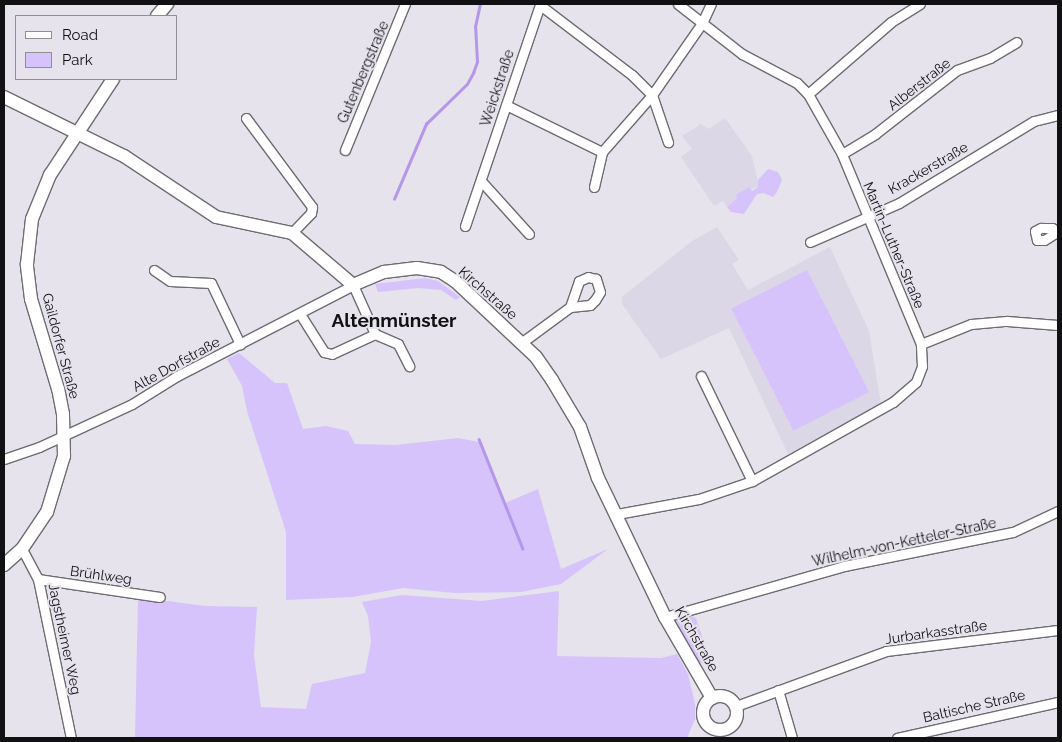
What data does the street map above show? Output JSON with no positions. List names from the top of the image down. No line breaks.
{"streets":{"street":["Gutenbergstraße","Alberstraße","Weickstraße","Krackerstraße","Martin-Luther-Straße","Kirchstraße","Gaildorfer Straße","Alte Dorfstraße","Wilhelm-von-Ketteler-Straße","Brühlweg","Jurbarkasstraße","Jagstheimer Weg","Baltische Straße"]},"crossings":[["Alberstraße","Martin-Luther-Straße"],["Krackerstraße","Martin-Luther-Straße"],["Martin-Luther-Straße","Kirchstraße"],["Kirchstraße","Alte Dorfstraße"],["Kirchstraße","Wilhelm-von-Ketteler-Straße"],["Kirchstraße","Jurbarkasstraße"],["Gaildorfer Straße","Alte Dorfstraße"],["Gaildorfer Straße","Jagstheimer Weg"],["Brühlweg","Jagstheimer Weg"]],"districts":["Altenmünster"],"legend":["Road","Park"]}
